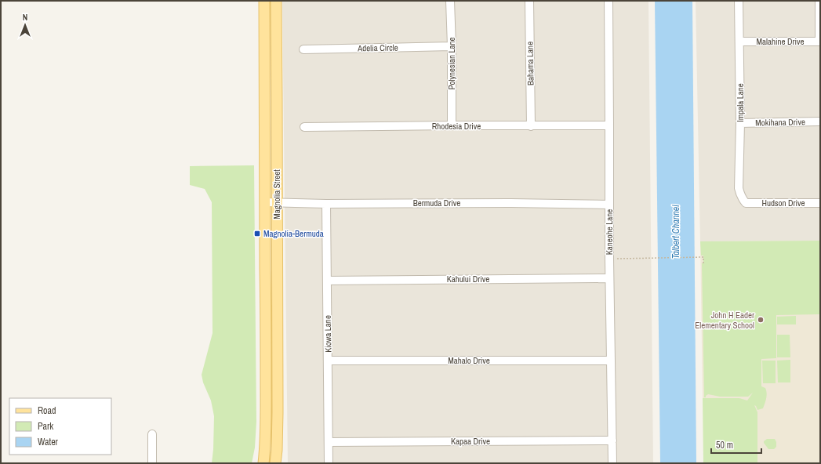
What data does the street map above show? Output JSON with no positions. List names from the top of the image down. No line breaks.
{"streets":{"main road":["Magnolia Street"],"street":["Malahine Drive","Adelia Circle","Polynesian Lane","Bahama Lane","Impala Lane","Mokihana Drive","Rhodesia Drive","Bermuda Drive","Hudson Drive","Kaneohe Lane","Kahului Drive","Kiowa Lane","Mahalo Drive","Kapaa Drive"]},"crossings":[["Malahine Drive","Impala Lane"],["Adelia Circle","Polynesian Lane"],["Polynesian Lane","Rhodesia Drive"],["Bahama Lane","Rhodesia Drive"],["Impala Lane","Mokihana Drive"],["Impala Lane","Hudson Drive"],["Rhodesia Drive","Kaneohe Lane"],["Magnolia Street","Bermuda Drive"],["Bermuda Drive","Kaneohe Lane"],["Bermuda Drive","Kiowa Lane"],["Kaneohe Lane","Kahului Drive"],["Kaneohe Lane","Mahalo Drive"],["Kaneohe Lane","Kapaa Drive"],["Kahului Drive","Kiowa Lane"],["Kiowa Lane","Mahalo Drive"],["Kiowa Lane","Kapaa Drive"]],"water":["Talbert Channel"],"places":{"transit":["Magnolia-Bermuda"],"other":["John H Eader Elementary School"]},"legend":["Road","Park","Water"],"scale_bar":"50 m","north":"top"}
